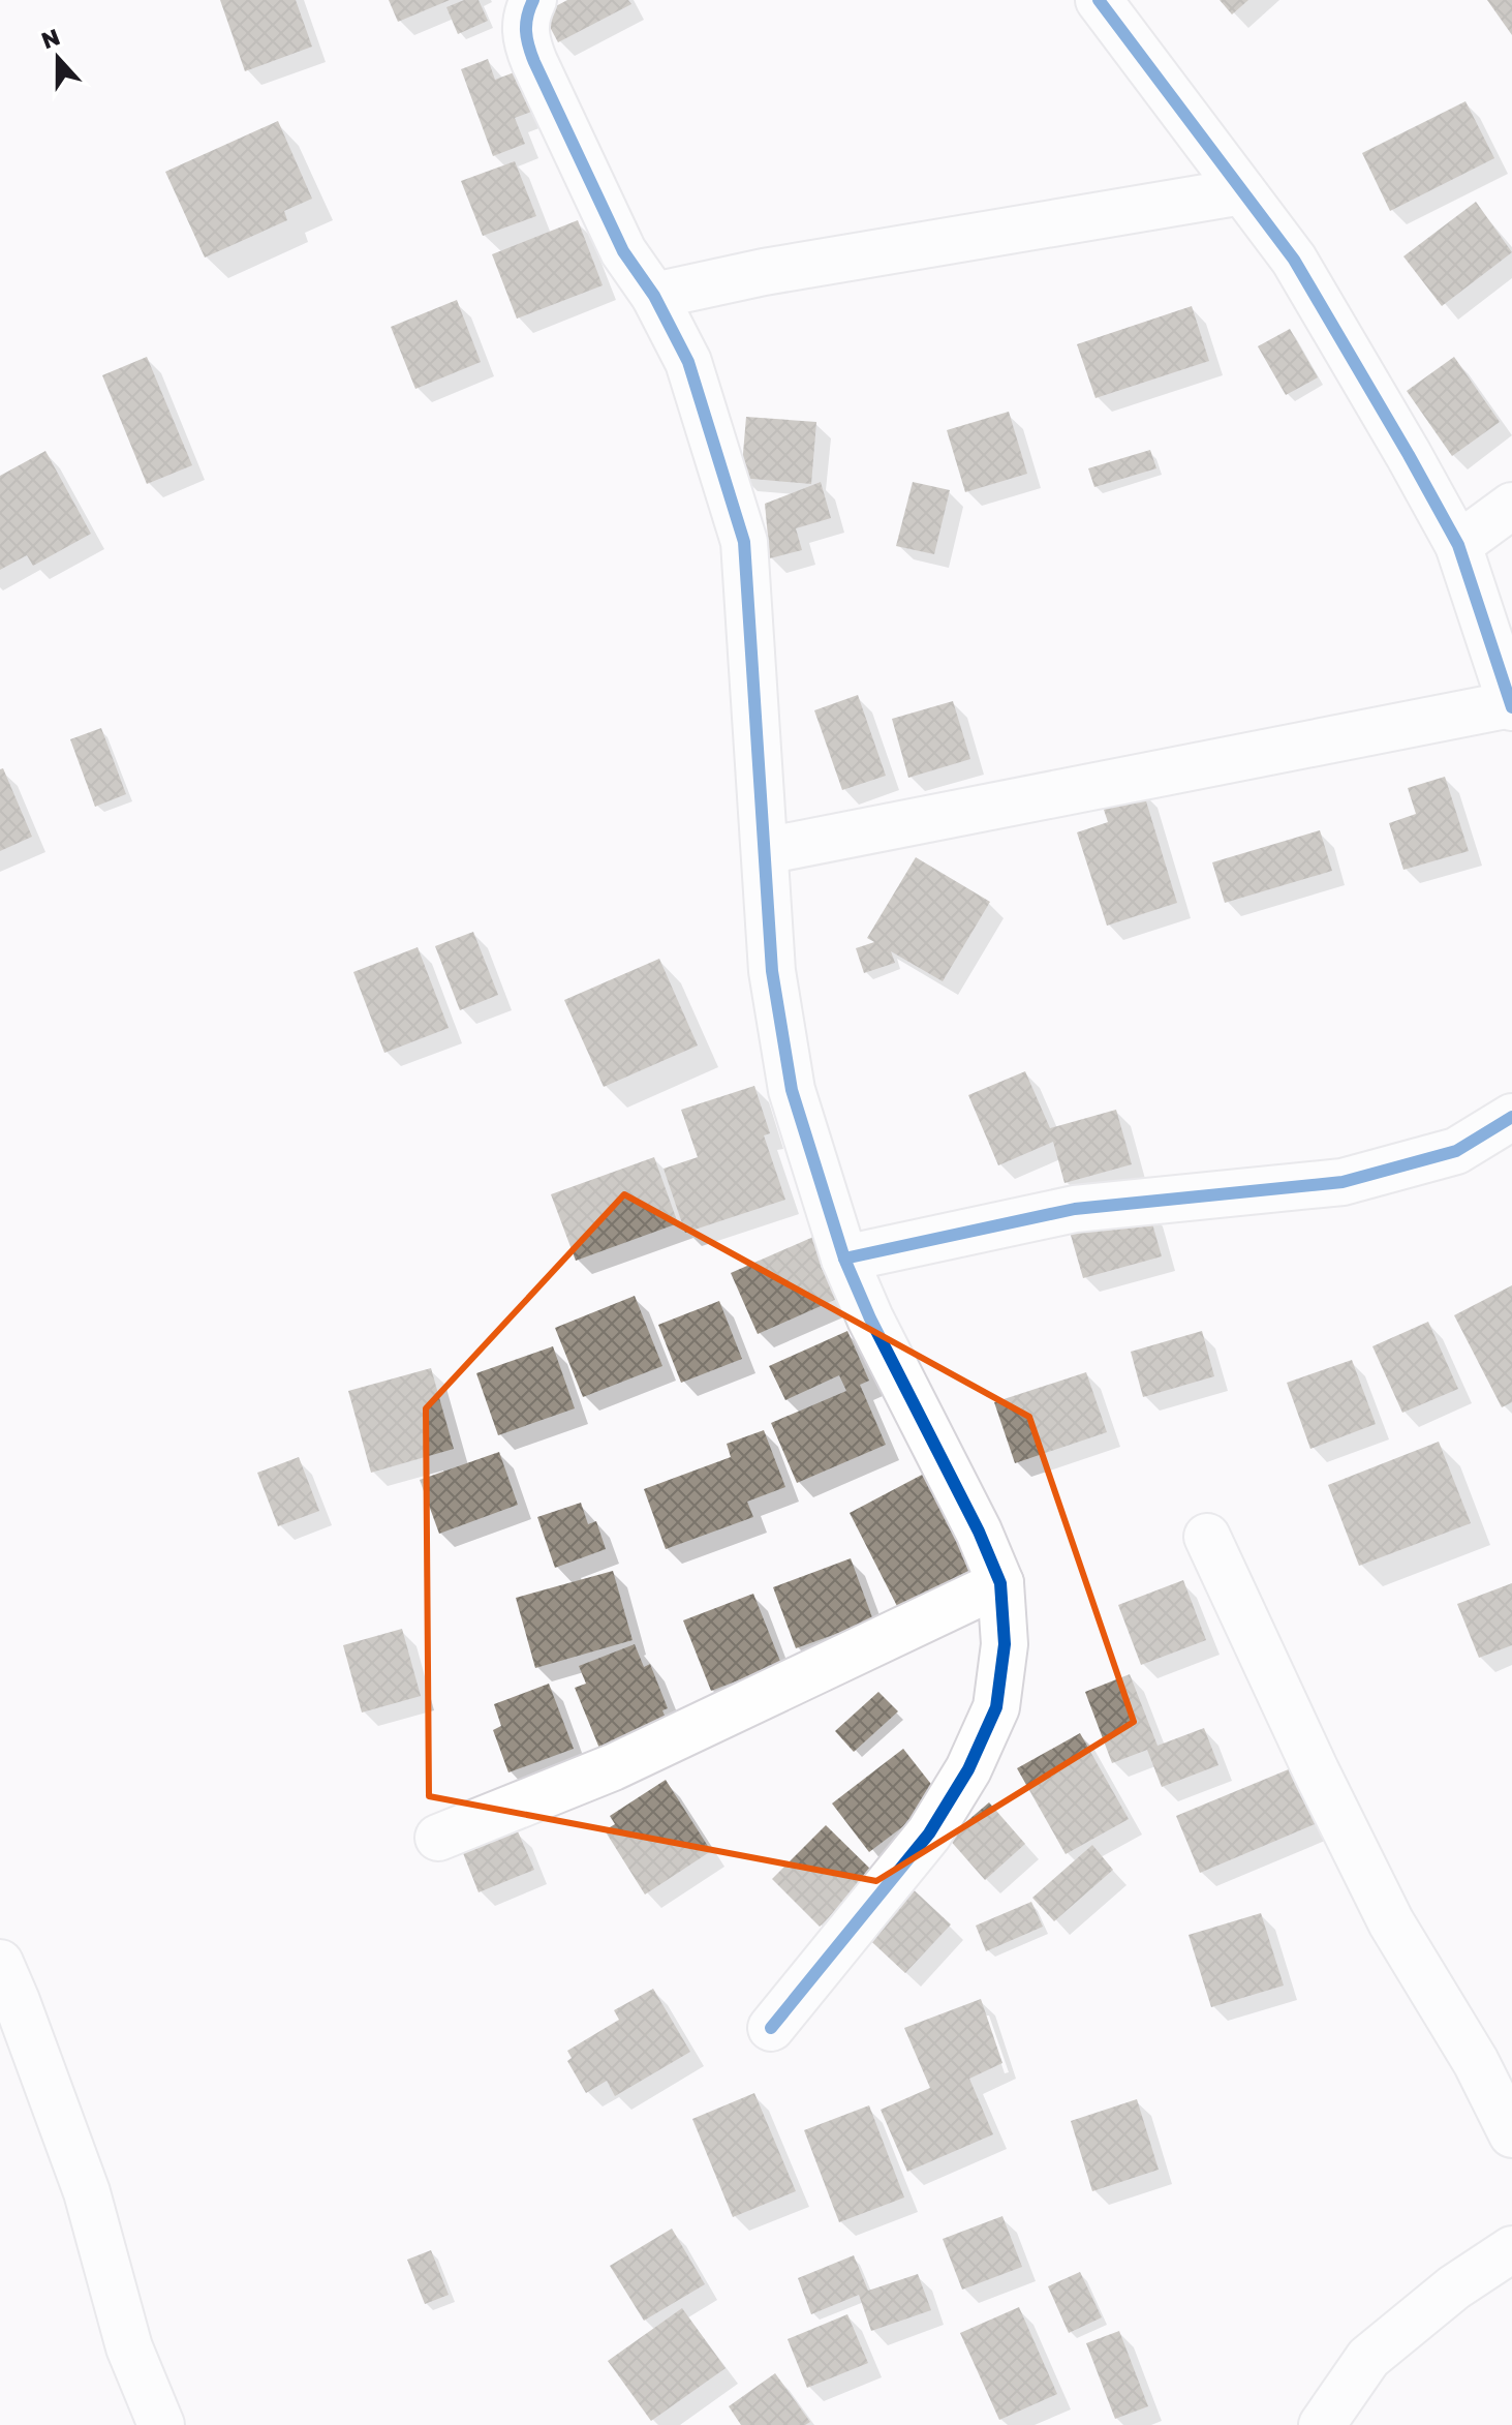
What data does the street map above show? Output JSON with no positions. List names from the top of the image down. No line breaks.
{"north":"top"}
